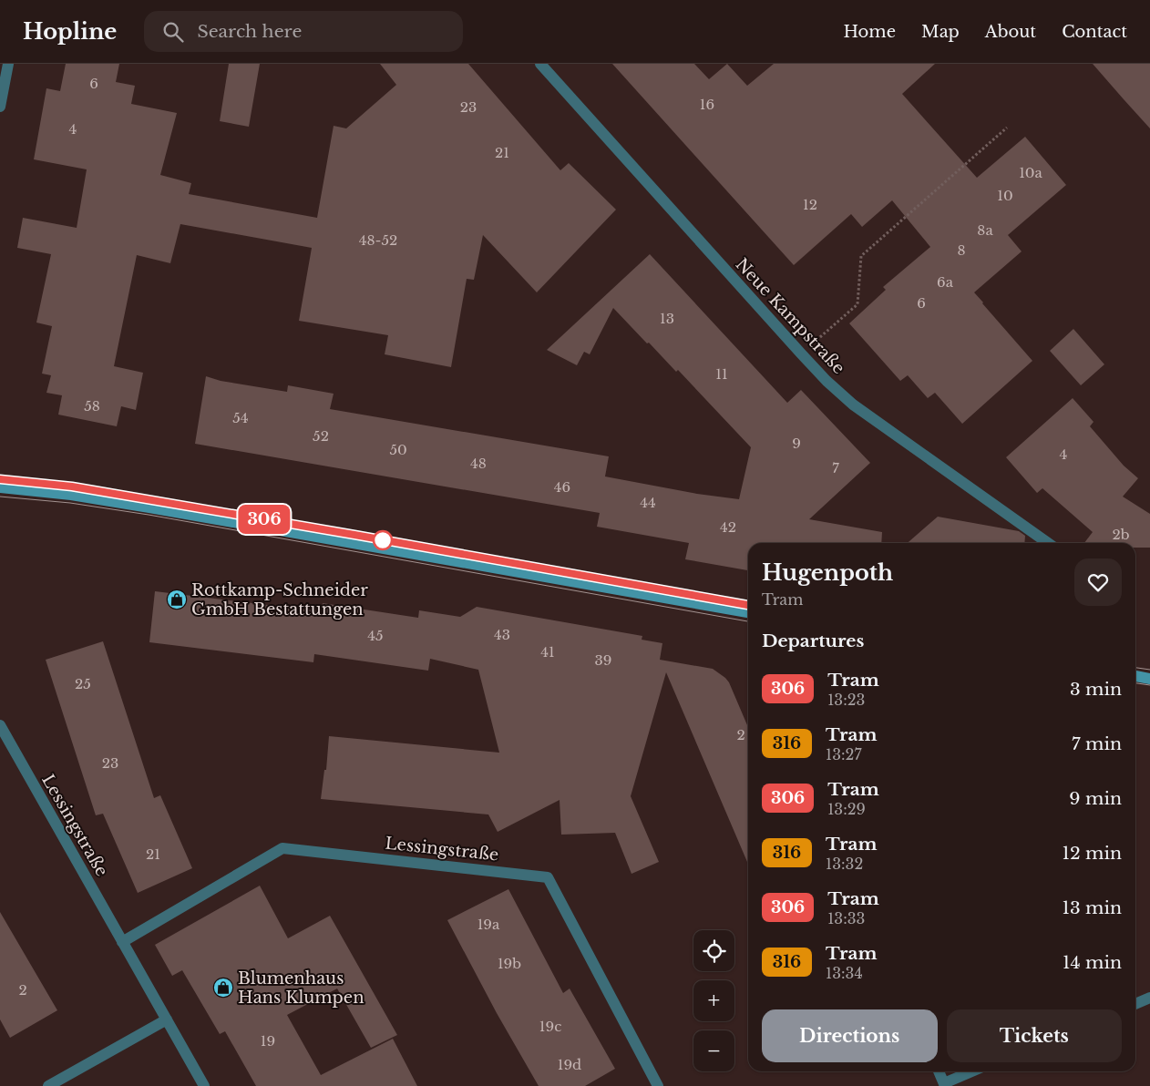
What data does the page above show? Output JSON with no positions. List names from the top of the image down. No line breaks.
{"streets":{"street":["Neue Kampstraße","Lessingstraße"]},"places":{"shop":["Rottkamp-Schneider GmbH Bestattungen","Blumenhaus Hans Klumpen"]},"lines":["tram line 306"],"house_numbers":["6","16","23","4","21","10a","10","12","8a","48-52","8","6a","6","13","11","58","54","52","9","50","4","48","7","46","44","42","2b","43","45","41","39","25","2","23","21","19a","19b","2","19c","19","19d"],"page":{"header":"Hopline","search":"Search here","nav":["Home","Map","About","Contact"],"on_map":"306","heading":[["Hugenpoth","Tram"],"Departures"],"list":[{"mark":"306","name":"Tram","note":"13:23","value":"3 min"},{"mark":"316","name":"Tram","note":"13:27","value":"7 min"},{"mark":"306","name":"Tram","note":"13:29","value":"9 min"},{"mark":"316","name":"Tram","note":"13:32","value":"12 min"},{"mark":"306","name":"Tram","note":"13:33","value":"13 min"},{"mark":"316","name":"Tram","note":"13:34","value":"14 min"}],"map_buttons":["+","−"],"buttons":["Directions","Tickets"]}}
